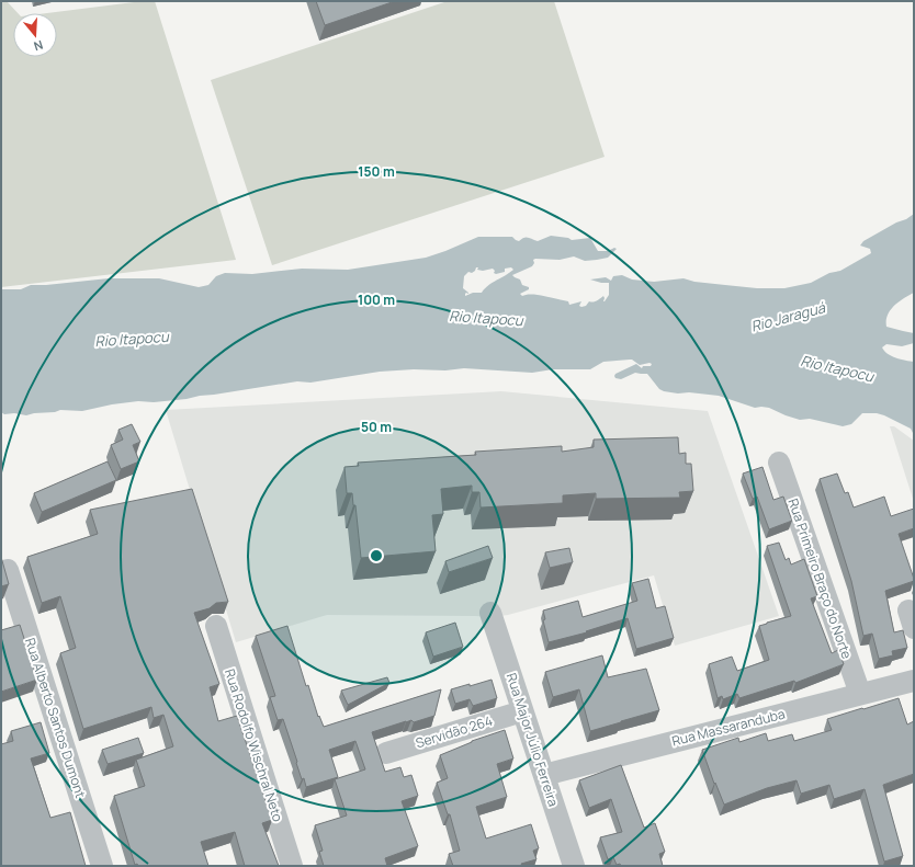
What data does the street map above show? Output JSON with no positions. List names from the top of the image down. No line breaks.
{"streets":{"street":["Rua Primeiro Braço do Norte","Rua Alberto Santos Dumont","Rua Massaranduba","Servidão 264","Rua Major Júlio Ferreira","Rua Rodolfo Wischral Neto"]},"crossings":[["Rua Primeiro Braço do Norte","Rua Massaranduba"],["Rua Massaranduba","Rua Major Júlio Ferreira"],["Servidão 264","Rua Major Júlio Ferreira"]],"water":["Rio Jaraguá","Rio Itapocu"],"north":"bottom","rings":["150 m","100 m","50 m"]}
